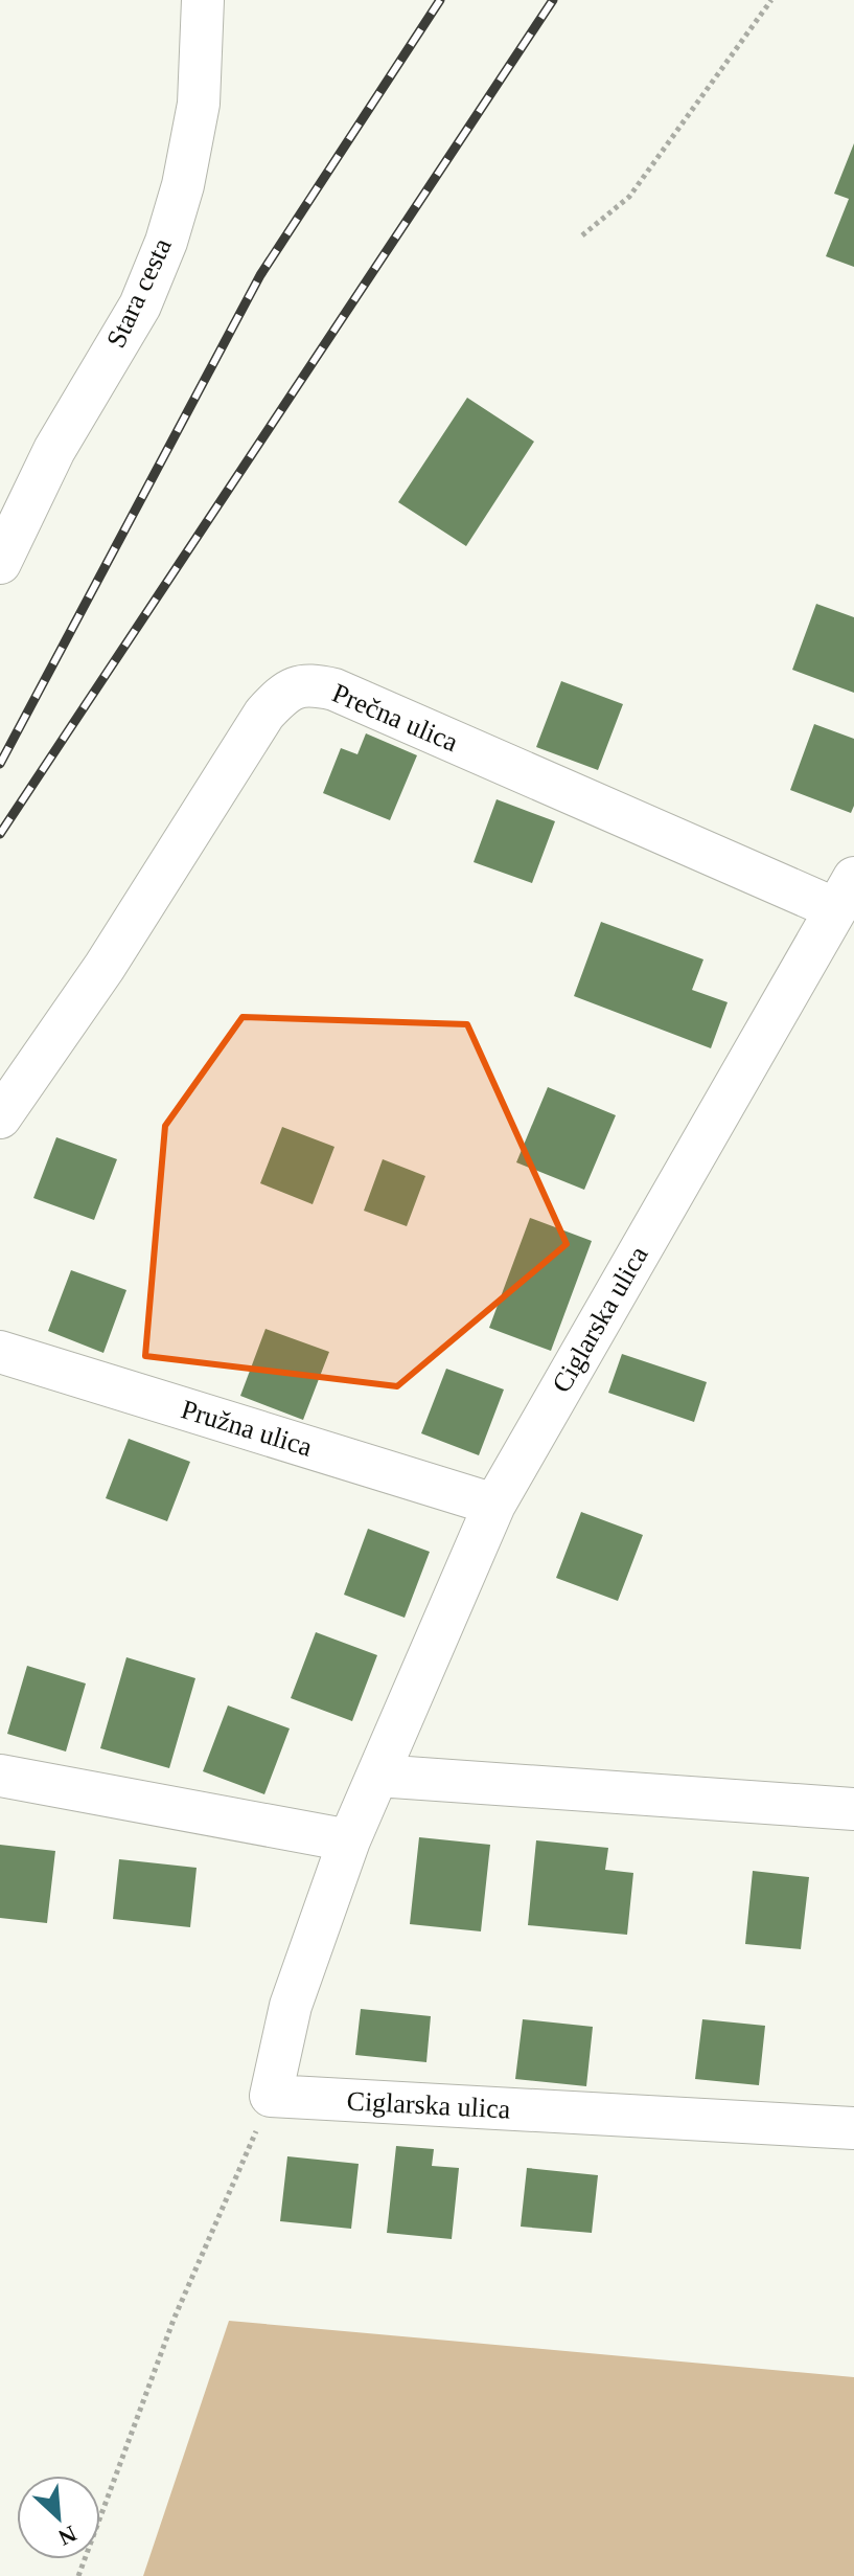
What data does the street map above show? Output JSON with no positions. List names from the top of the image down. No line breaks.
{"streets":{"street":["Stara cesta","Prečna ulica","Ciglarska ulica","Pružna ulica"]},"crossings":[["Prečna ulica","Ciglarska ulica"],["Ciglarska ulica","Pružna ulica"]],"north":"bottom right"}
